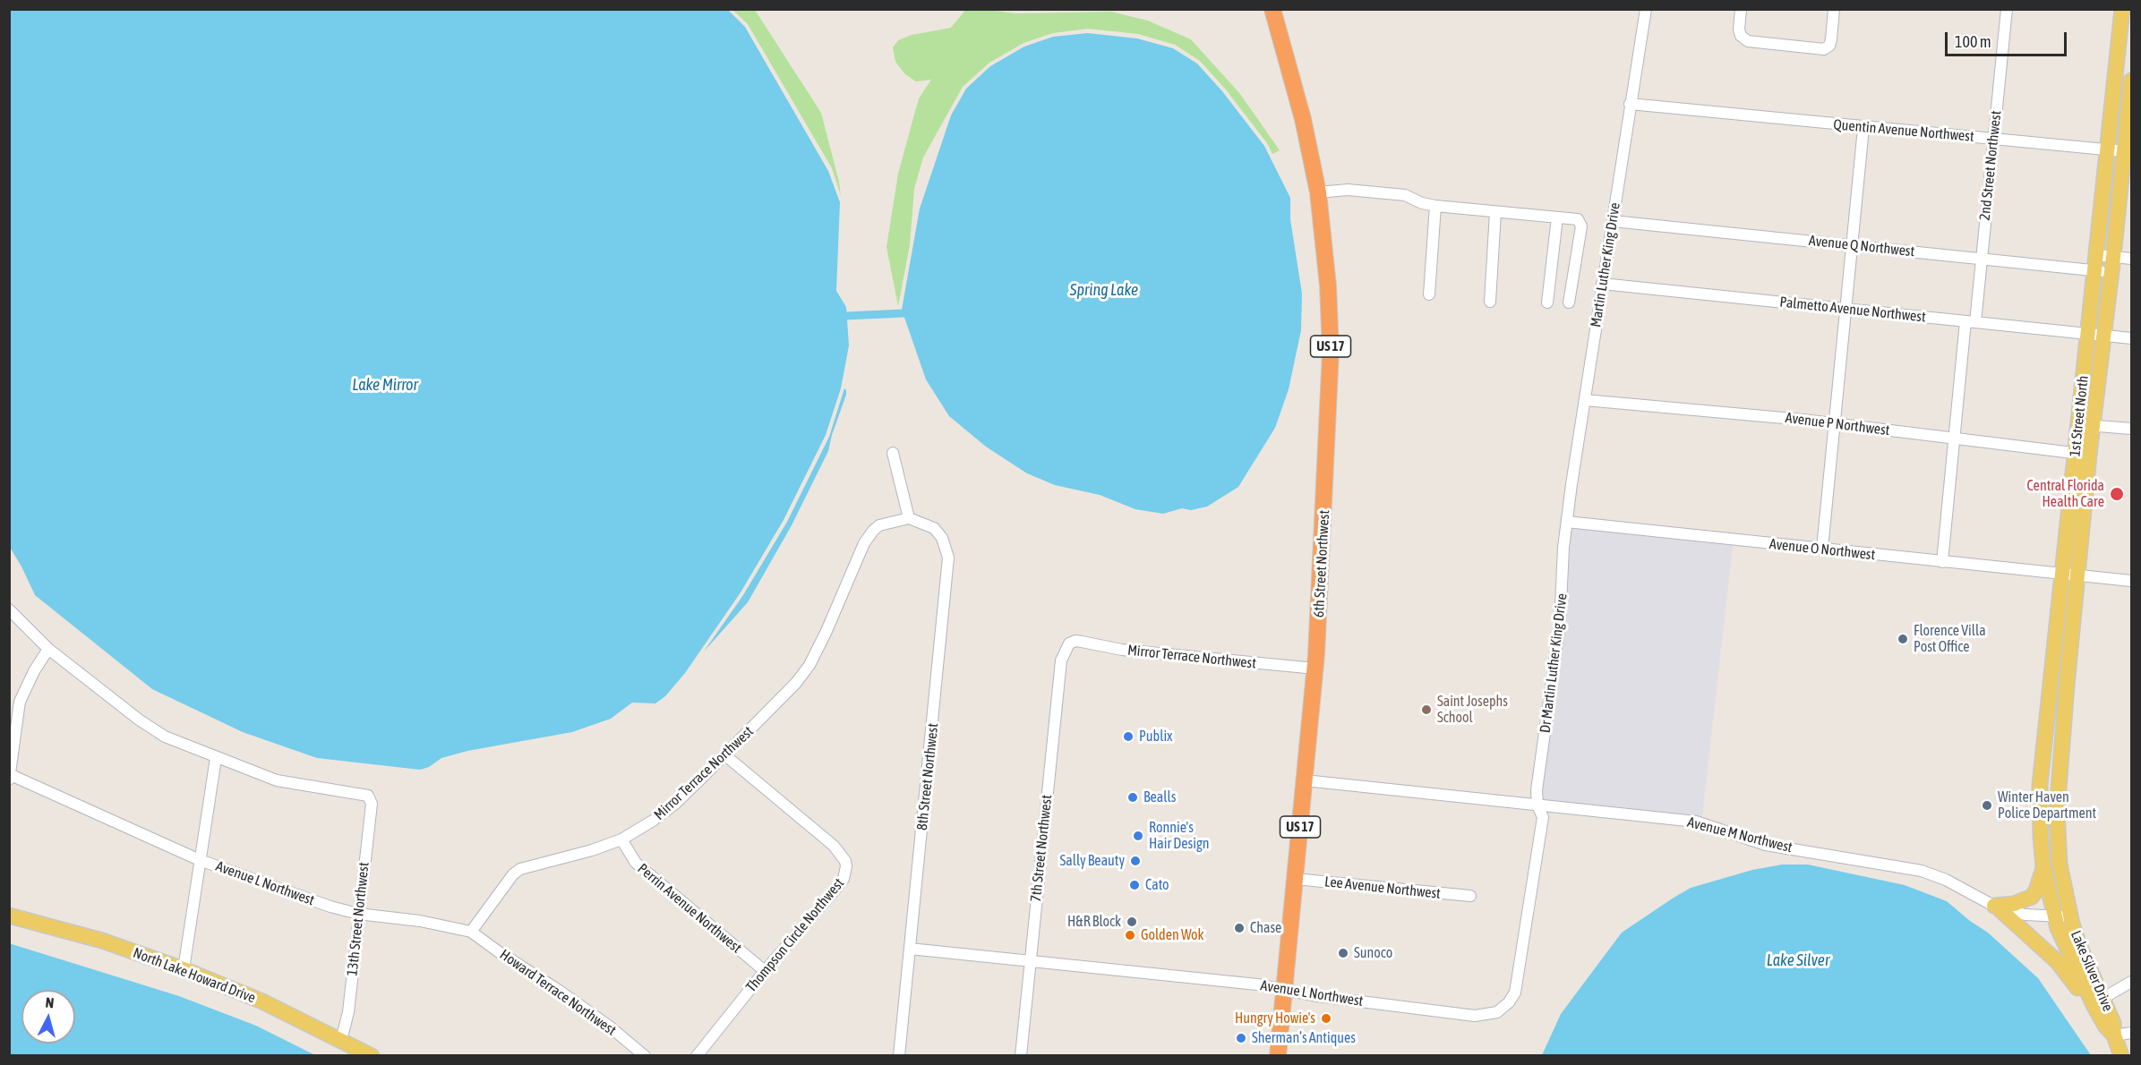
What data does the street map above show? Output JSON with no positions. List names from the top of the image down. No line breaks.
{"streets":{"highway":["US 17","6th Street Northwest"],"main road":["1st Street North","Lake Silver Drive","North Lake Howard Drive"],"street":["Quentin Avenue Northwest","2nd Street Northwest","Avenue Q Northwest","Martin Luther King Drive","Palmetto Avenue Northwest","Avenue P Northwest","Avenue O Northwest","Mirror Terrace Northwest","Dr Martin Luther King Drive","8th Street Northwest","Avenue M Northwest","7th Street Northwest","Avenue L Northwest","Lee Avenue Northwest","Perrin Avenue Northwest","13th Street Northwest","Thompson Circle Northwest","Howard Terrace Northwest"]},"crossings":[["Quentin Avenue Northwest","2nd Street Northwest"],["Quentin Avenue Northwest","Martin Luther King Drive"],["Quentin Avenue Northwest","1st Street North"],["2nd Street Northwest","Avenue Q Northwest"],["2nd Street Northwest","Palmetto Avenue Northwest"],["2nd Street Northwest","Avenue P Northwest"],["2nd Street Northwest","Avenue O Northwest"],["Avenue Q Northwest","Martin Luther King Drive"],["Avenue Q Northwest","1st Street North"],["Martin Luther King Drive","Palmetto Avenue Northwest"],["Martin Luther King Drive","Avenue P Northwest"],["Martin Luther King Drive","Avenue O Northwest"],["Martin Luther King Drive","Dr Martin Luther King Drive"],["Palmetto Avenue Northwest","1st Street North"],["1st Street North","Avenue P Northwest"],["1st Street North","Avenue O Northwest"],["1st Street North","Avenue M Northwest"],["1st Street North","Lake Silver Drive"],["Avenue O Northwest","Dr Martin Luther King Drive"],["6th Street Northwest","Mirror Terrace Northwest"],["6th Street Northwest","Avenue M Northwest"],["6th Street Northwest","Avenue L Northwest"],["6th Street Northwest","Lee Avenue Northwest"],["Mirror Terrace Northwest","8th Street Northwest"],["Mirror Terrace Northwest","7th Street Northwest"],["Mirror Terrace Northwest","Avenue L Northwest"],["Mirror Terrace Northwest","Perrin Avenue Northwest"],["Mirror Terrace Northwest","Thompson Circle Northwest"],["Mirror Terrace Northwest","Howard Terrace Northwest"],["Dr Martin Luther King Drive","Avenue M Northwest"],["Dr Martin Luther King Drive","Avenue L Northwest"],["8th Street Northwest","Avenue L Northwest"],["Avenue M Northwest","Avenue L Northwest"],["Avenue M Northwest","Lake Silver Drive"],["7th Street Northwest","Avenue L Northwest"],["Avenue L Northwest","13th Street Northwest"],["Avenue L Northwest","Howard Terrace Northwest"],["Perrin Avenue Northwest","Thompson Circle Northwest"],["13th Street Northwest","North Lake Howard Drive"]],"water":["Spring Lake","Lake Mirror","Lake Silver"],"places":["Central Florida Health Care","Florence Villa Post Office","Saint Josephs School","Publix","Bealls","Winter Haven Police Department","Ronnie's Hair Design","Sally Beauty","Cato","H&R Block","Chase","Golden Wok","Sunoco","Hungry Howie's","Sherman’s Antiques"],"scale_bar":"100 m","north":"top"}
